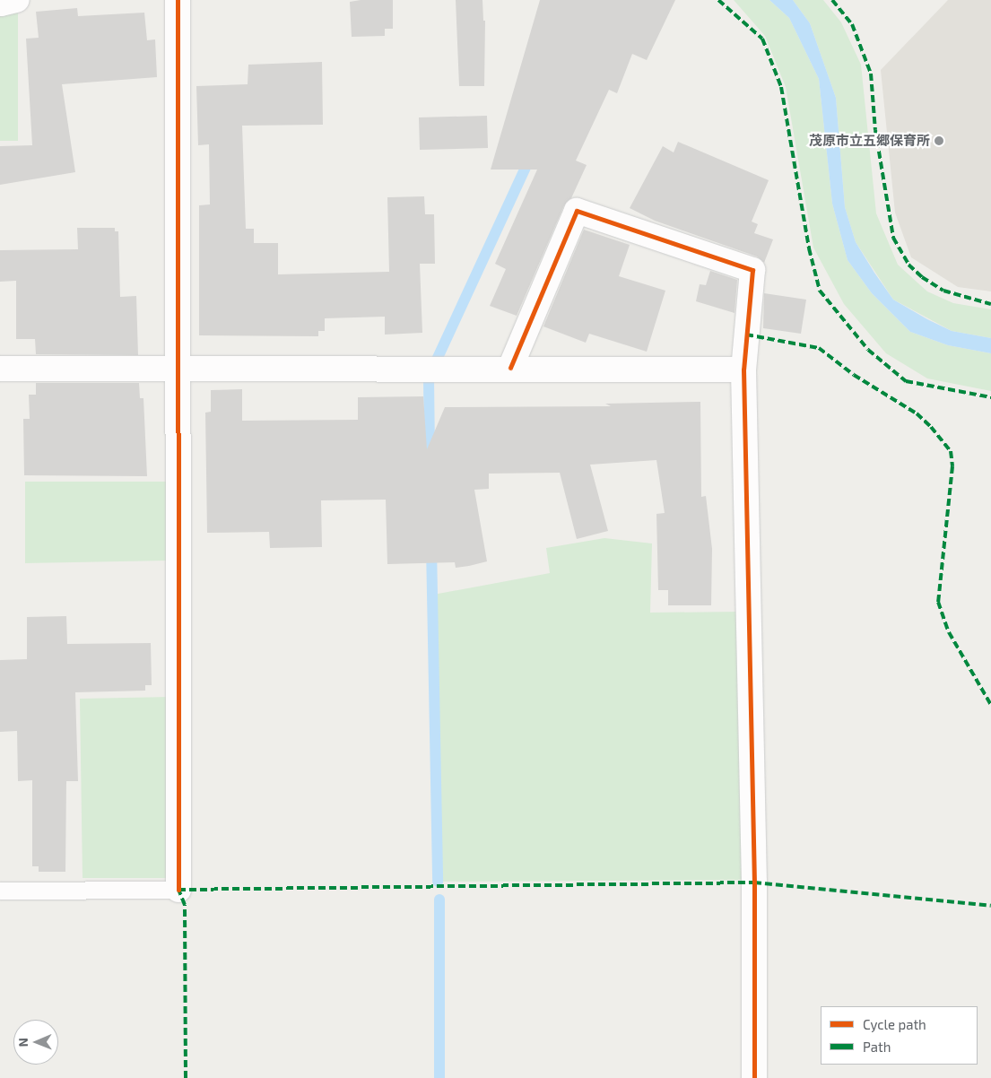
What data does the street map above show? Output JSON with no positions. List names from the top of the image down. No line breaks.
{"places":["茂原市立五郷保育所"],"legend":["Cycle path","Path"],"north":"left"}
